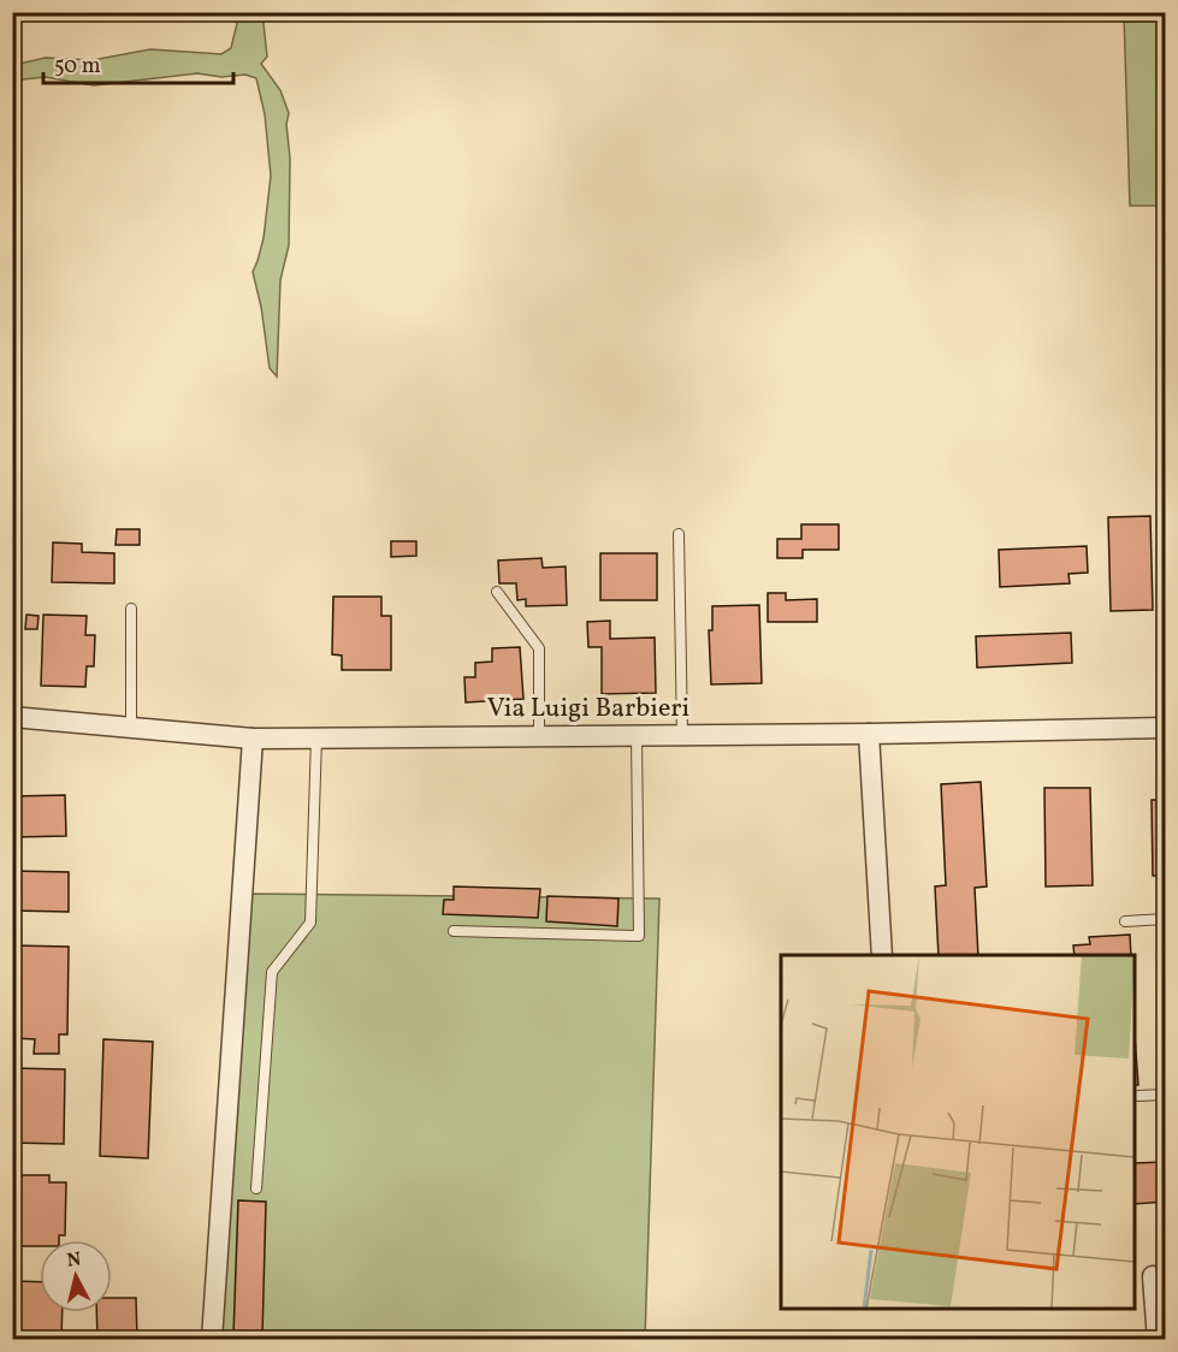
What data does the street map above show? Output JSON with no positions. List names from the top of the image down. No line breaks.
{"streets":{"street":["Via Luigi Barbieri"]},"scale_bar":"50 m","north":"top"}
